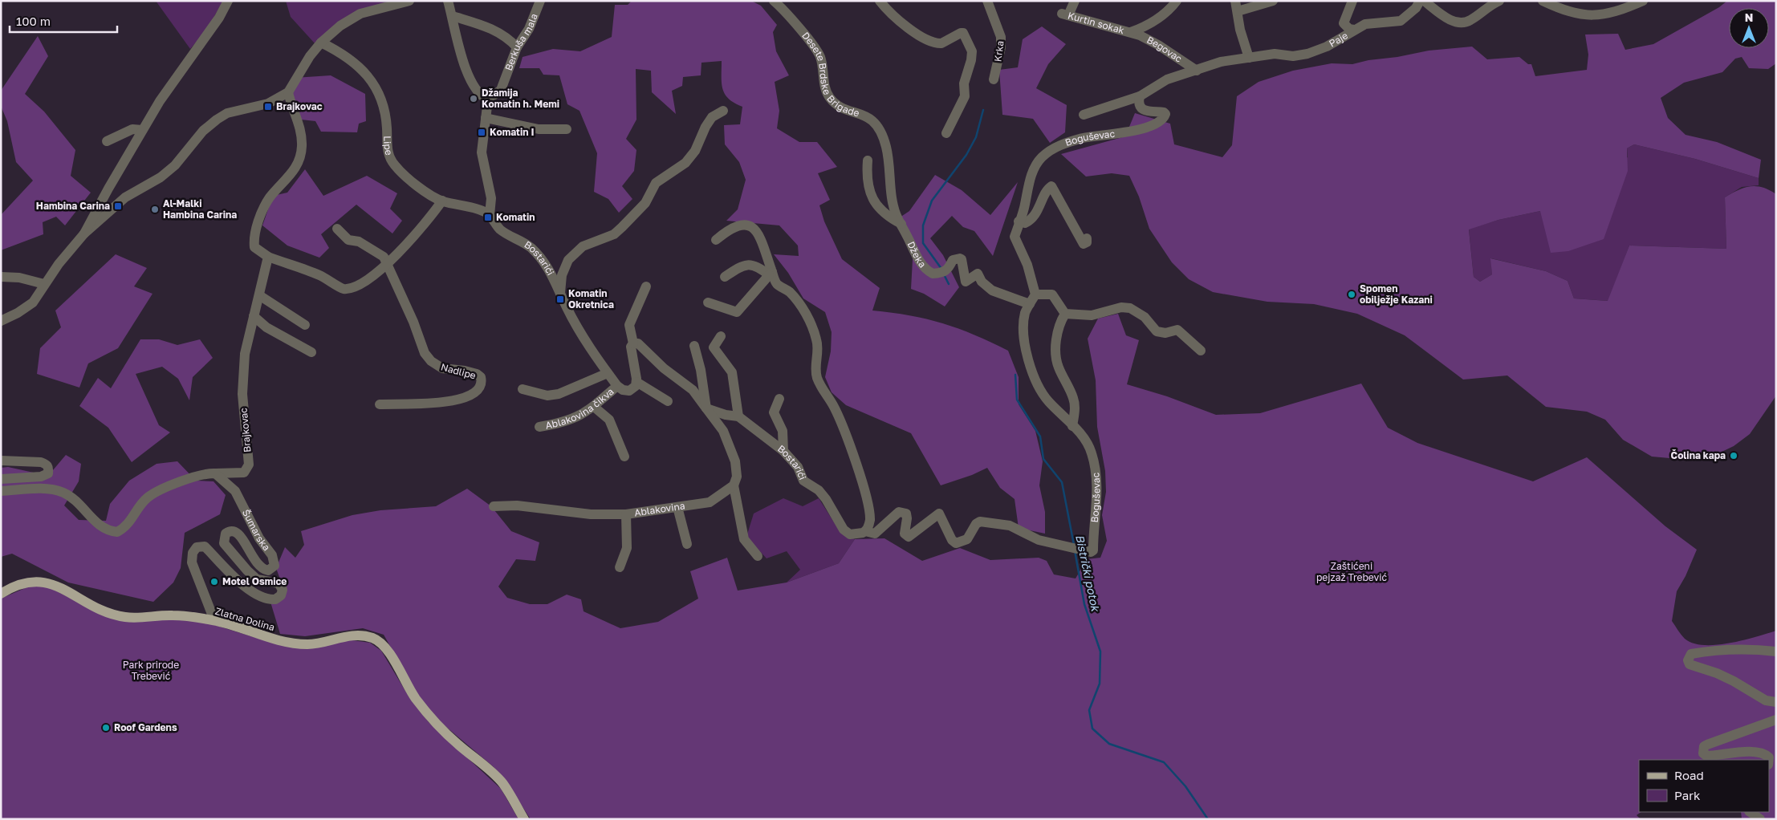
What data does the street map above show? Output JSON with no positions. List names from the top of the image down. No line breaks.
{"streets":{"main road":["Zlatna Dolina"],"street":["Kurtin sokak","Paje","Berkuša mala","Begovac","Krka","Desete Brdske Brigade","Boguševac","Lipe","Džeka","Bostarići","Nadlipe","Ablakovina čikva","Brajkovac","Ablakovina","Šumarska"]},"crossings":[["Kurtin sokak","Begovac"],["Paje","Begovac"],["Paje","Boguševac"],["Desete Brdske Brigade","Džeka"],["Boguševac","Džeka"],["Boguševac","Bostarići"],["Lipe","Bostarići"],["Bostarići","Ablakovina čikva"],["Brajkovac","Šumarska"],["Šumarska","Zlatna Dolina"]],"water":["Bistrički potok"],"parks":["Zaštićeni pejzaž Trebević","Park prirode Trebević"],"places":{"other":["Džamija Komatin h. Memi","Al-Malki Hambina Carina","Spomen obilježje Kazani","Čolina kapa","Motel Osmice","Roof Gardens"],"transit":["Brajkovac","Komatin I","Hambina Carina","Komatin","Komatin Okretnica"]},"legend":["Road","Park"],"scale_bar":"100 m","north":"top"}
